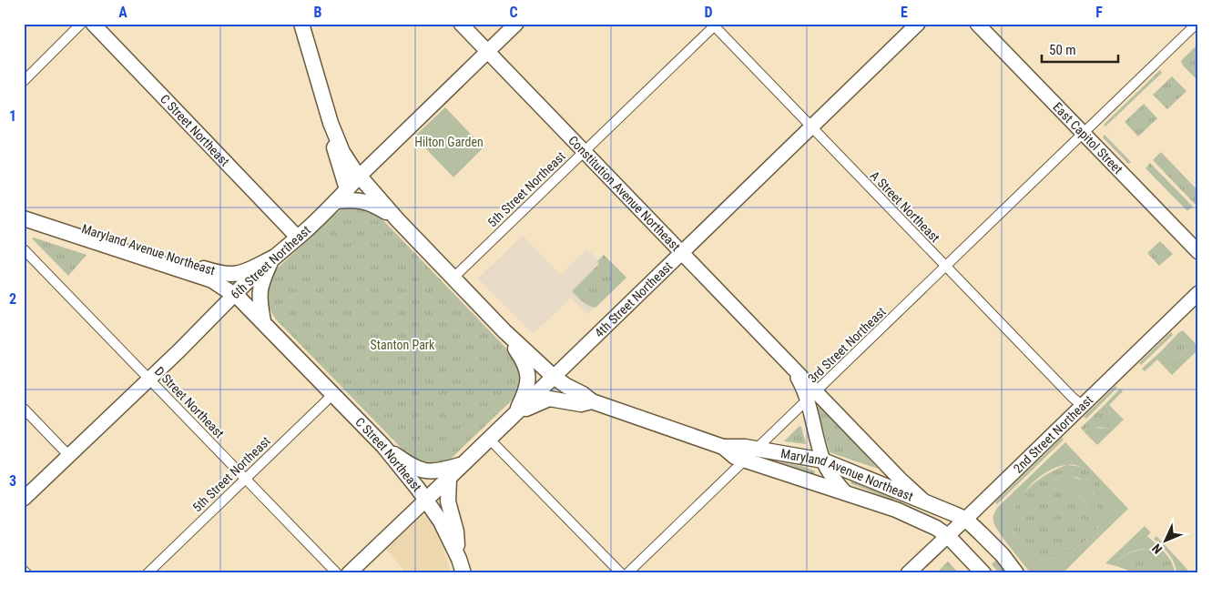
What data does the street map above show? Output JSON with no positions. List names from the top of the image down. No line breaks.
{"streets":{"main road":["C Street Northeast","East Capitol Street","Constitution Avenue Northeast","Maryland Avenue Northeast","6th Street Northeast","4th Street Northeast","2nd Street Northeast"],"street":["5th Street Northeast","A Street Northeast","3rd Street Northeast","D Street Northeast"]},"crossings":[["C Street Northeast","5th Street Northeast"],["C Street Northeast","Maryland Avenue Northeast"],["C Street Northeast","6th Street Northeast"],["C Street Northeast","4th Street Northeast"],["East Capitol Street","3rd Street Northeast"],["5th Street Northeast","Constitution Avenue Northeast"],["5th Street Northeast","A Street Northeast"],["5th Street Northeast","D Street Northeast"],["Constitution Avenue Northeast","Maryland Avenue Northeast"],["Constitution Avenue Northeast","6th Street Northeast"],["Constitution Avenue Northeast","4th Street Northeast"],["Constitution Avenue Northeast","3rd Street Northeast"],["A Street Northeast","4th Street Northeast"],["A Street Northeast","3rd Street Northeast"],["A Street Northeast","2nd Street Northeast"],["Maryland Avenue Northeast","6th Street Northeast"],["Maryland Avenue Northeast","4th Street Northeast"],["Maryland Avenue Northeast","3rd Street Northeast"],["Maryland Avenue Northeast","2nd Street Northeast"],["6th Street Northeast","D Street Northeast"]],"parks":["Hilton Garden","Stanton Park"],"scale_bar":"50 m","north":"bottom left","grid":{"columns":["A","B","C","D","E","F"],"rows":["1","2","3"]}}
